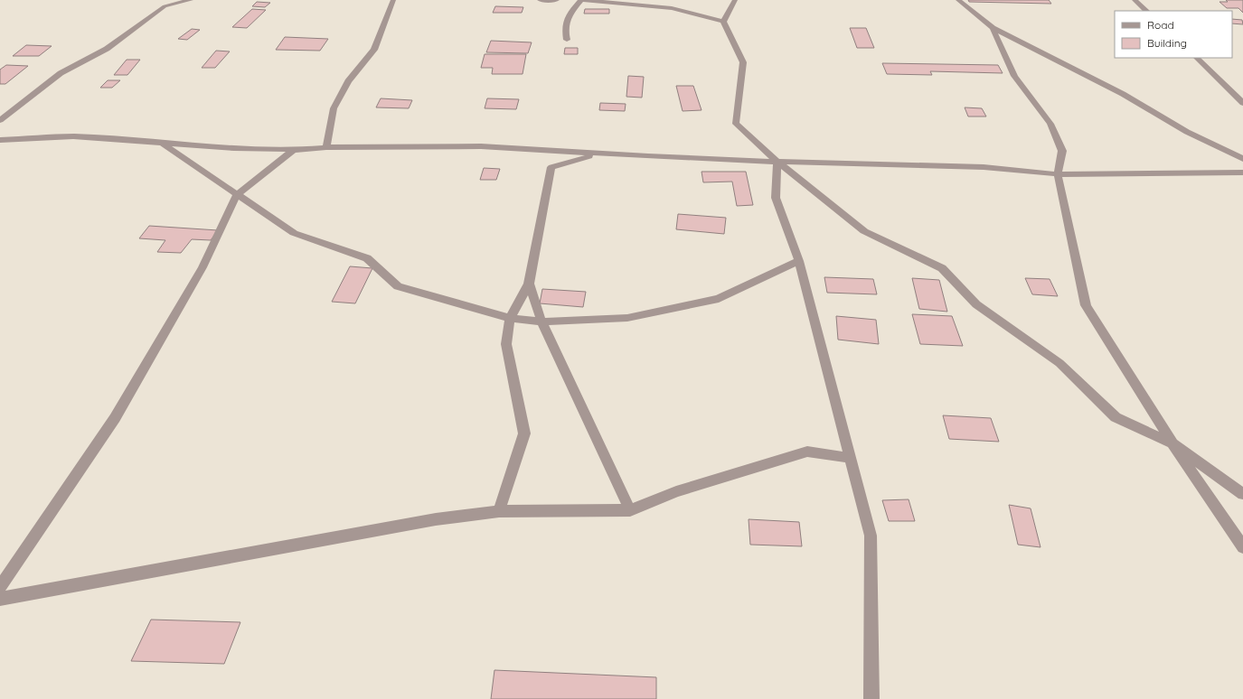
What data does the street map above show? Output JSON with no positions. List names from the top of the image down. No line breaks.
{"legend":["Road","Building"]}
